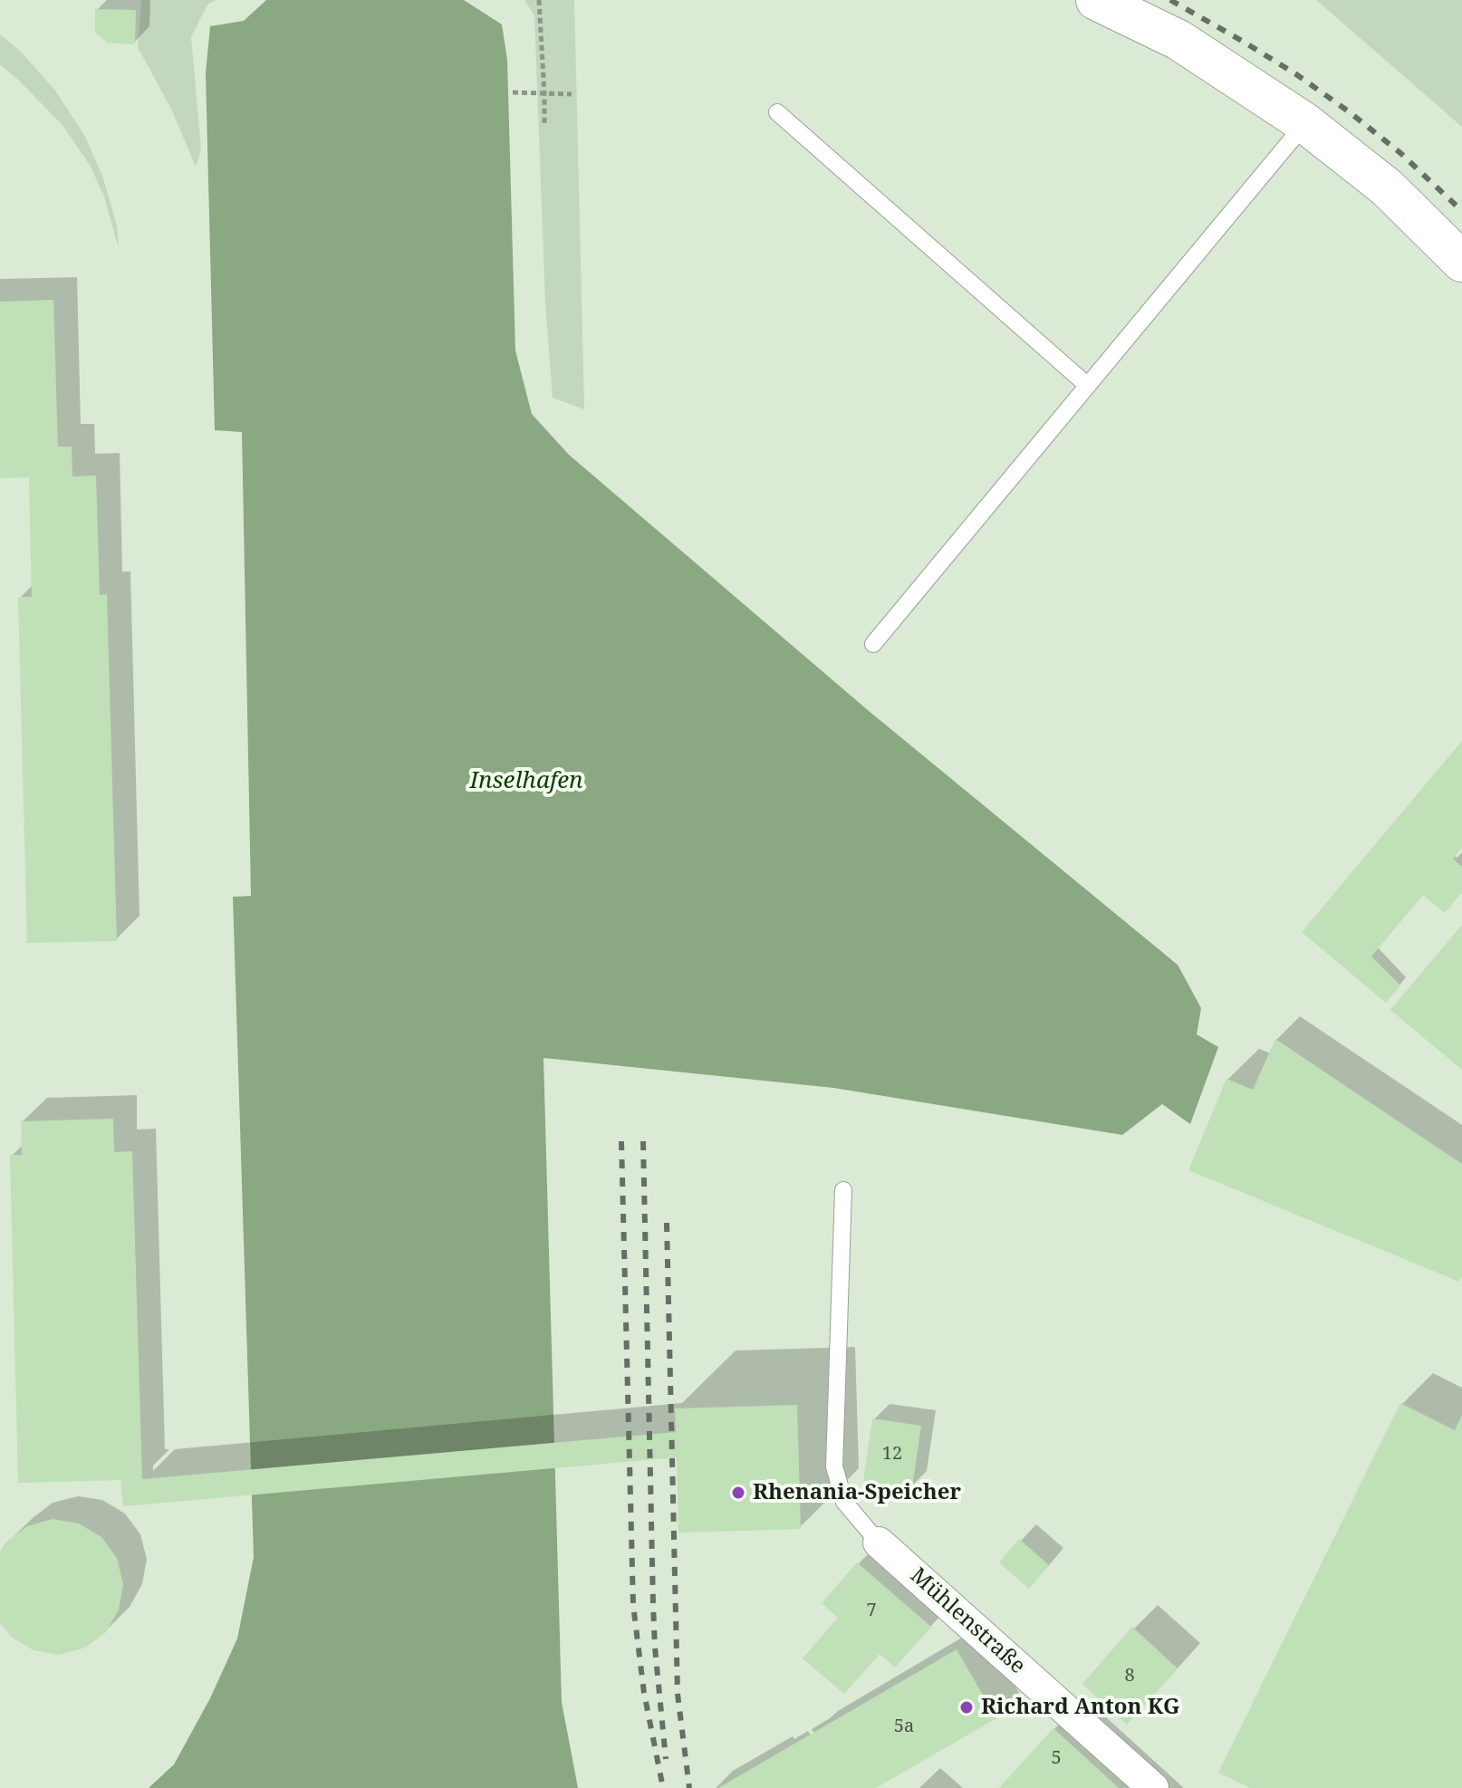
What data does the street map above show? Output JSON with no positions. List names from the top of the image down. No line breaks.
{"streets":{"street":["Mühlenstraße"]},"water":["Inselhafen"],"places":["Rhenania-Speicher","Richard Anton KG"],"house_numbers":["12","7","8","5a","5"]}
